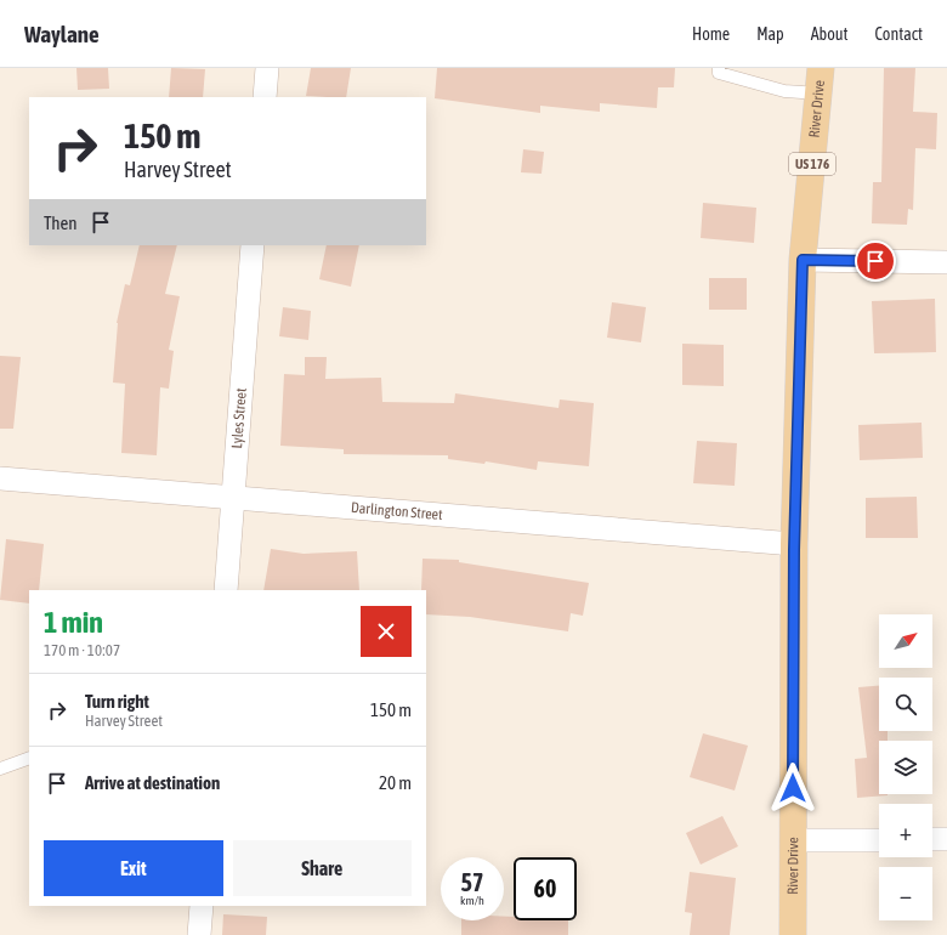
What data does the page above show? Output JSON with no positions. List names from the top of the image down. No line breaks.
{"streets":{"main road":["River Drive","US 176"],"street":["Lyles Street","Darlington Street"]},"crossings":[["River Drive","Darlington Street"],["Lyles Street","Darlington Street"]],"north":"top right","page":{"header":"Waylane","nav":["Home","Map","About","Contact"],"turn":["150 m","Harvey Street"],"then":"Then","heading":["1 min","170 m · 10:07"],"map_buttons":["+","−"],"list":[{"name":"Turn right","note":"Harvey Street","value":"150 m"},{"name":"Arrive at destination","value":"20 m"}],"buttons":["Exit","Share"],"speed":"57 km/h","limit":"60"}}
